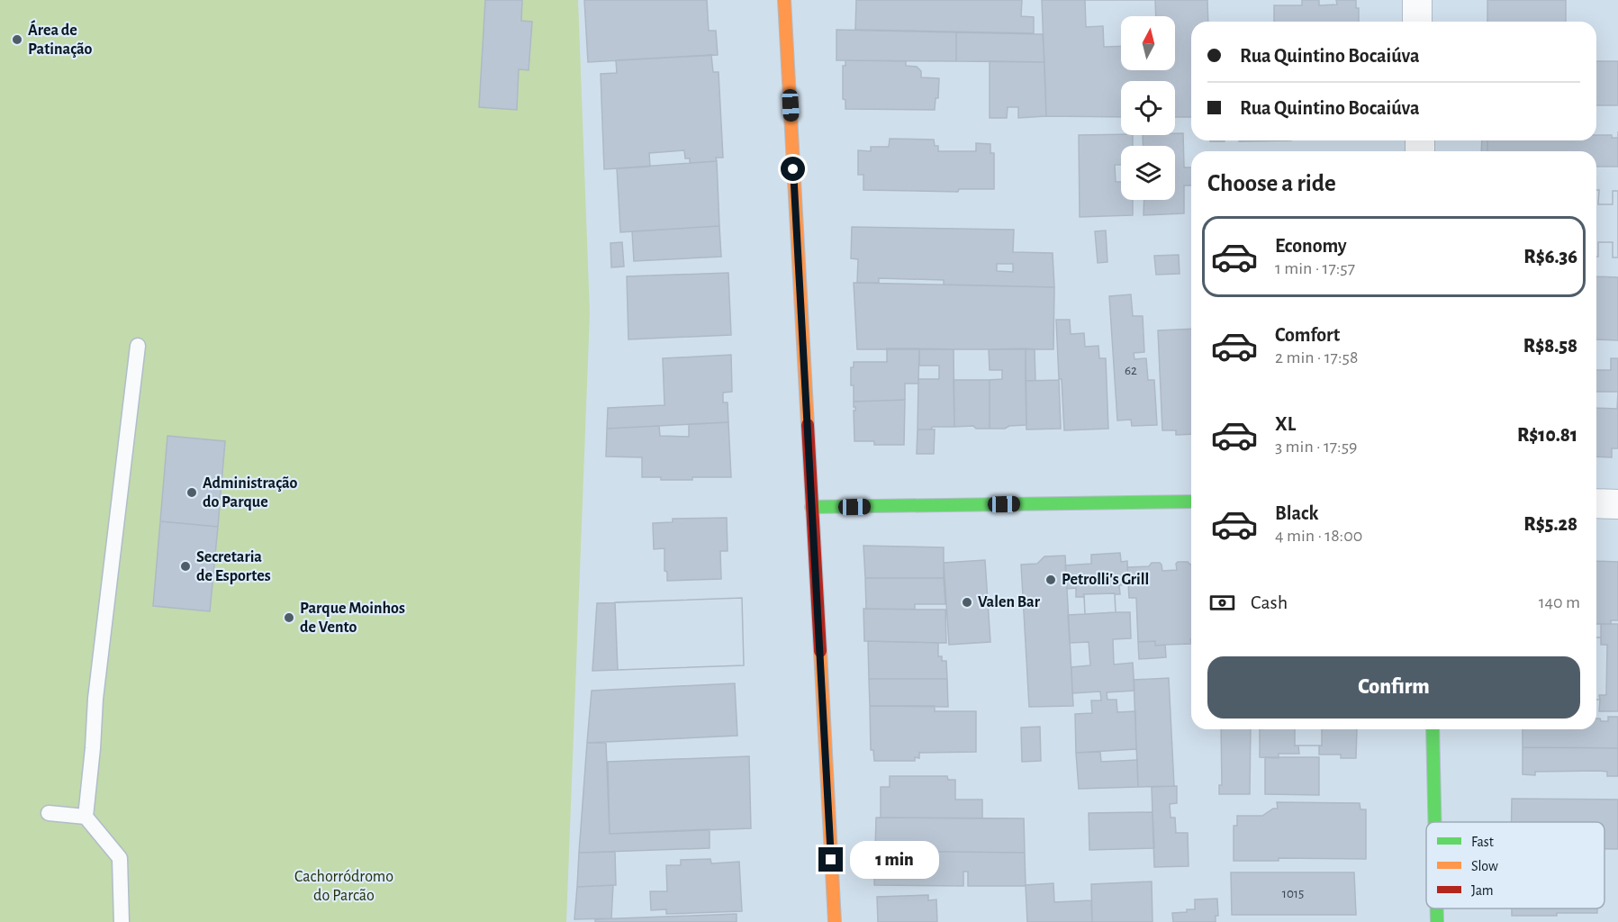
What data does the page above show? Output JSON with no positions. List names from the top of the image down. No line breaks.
{"parks":["Cachorródromo do Parcão"],"places":["Área de Patinação","Administração do Parque","Secretaria de Esportes","Petrolli's Grill","Valen Bar","Parque Moinhos de Vento"],"house_numbers":["62","1015"],"legend":["Fast","Slow","Jam"],"north":"top","page":{"banner":["Rua Quintino Bocaiúva","Rua Quintino Bocaiúva"],"heading":"Choose a ride","list":[{"name":"Economy","note":"1 min · 17:57","value":"R$6.36"},{"name":"Comfort","note":"2 min · 17:58","value":"R$8.58"},{"name":"XL","note":"3 min · 17:59","value":"R$10.81"},{"name":"Black","note":"4 min · 18:00","value":"R$5.28"}],"pay":["Cash","140 m"],"buttons":"Confirm","bubble":"1 min"}}
